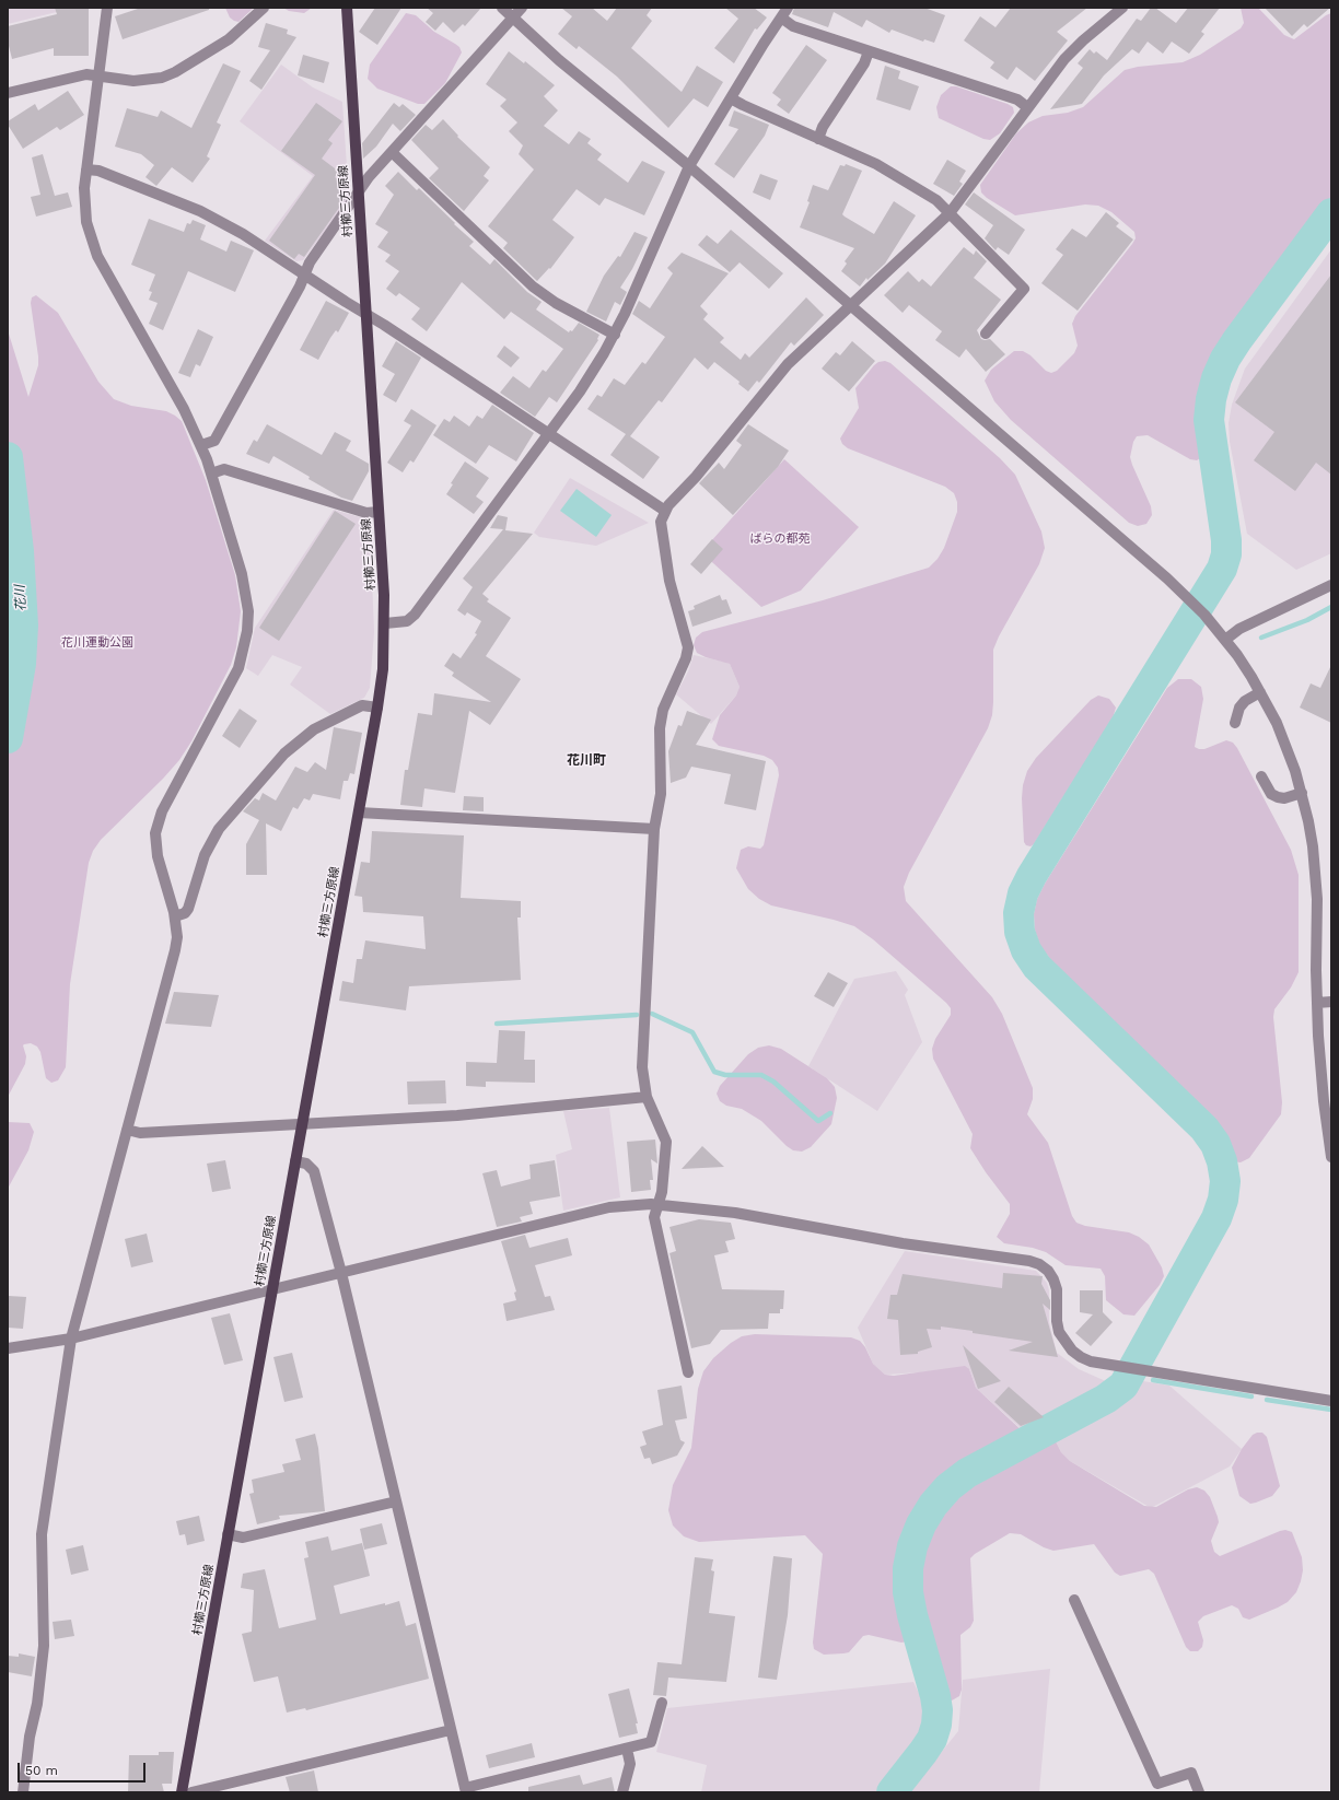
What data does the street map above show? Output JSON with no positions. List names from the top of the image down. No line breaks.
{"streets":{"main road":["村櫛三方原線"]},"districts":["花川町"],"water":["花川"],"parks":["ばらの都苑","花川運動公園"],"scale_bar":"50 m"}
